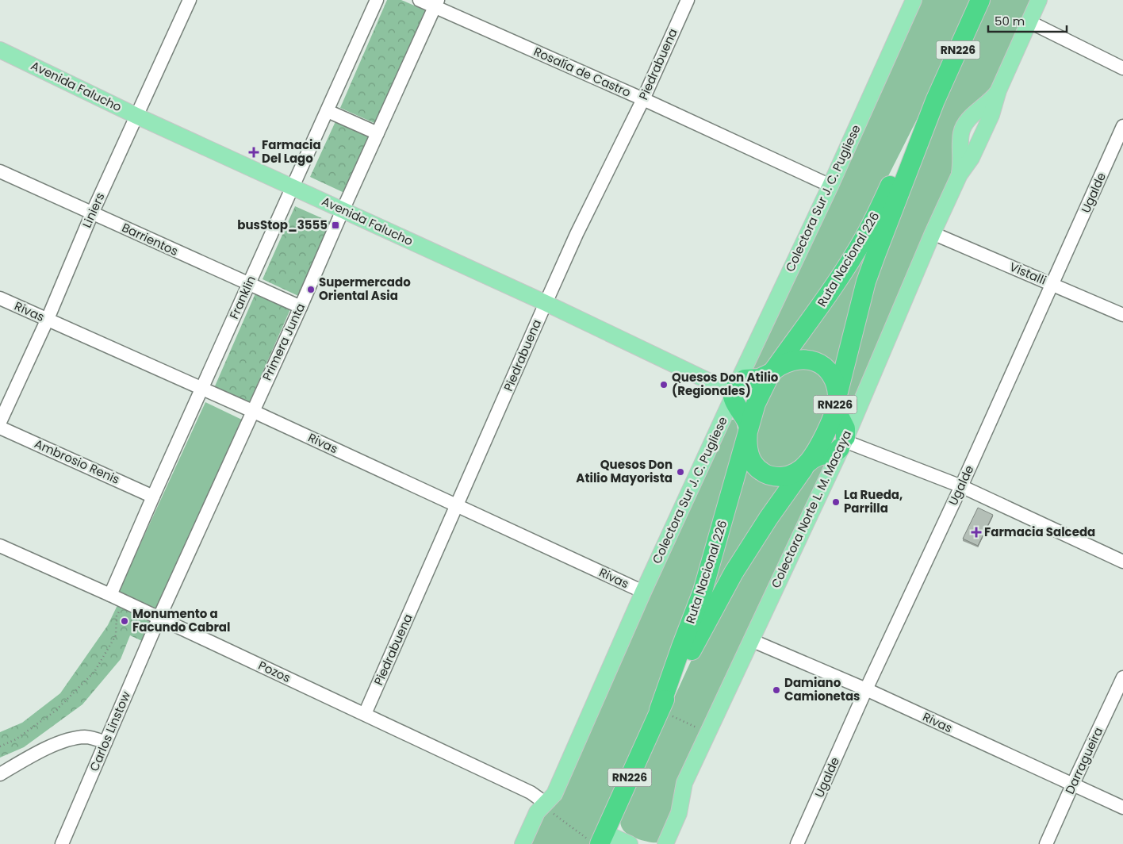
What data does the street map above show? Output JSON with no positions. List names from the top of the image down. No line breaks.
{"streets":{"highway":["RN226","Ruta Nacional 226"],"main road":["Avenida Falucho","Colectora Sur J. C. Pugliese","Colectora Norte L. M. Macaya"],"street":["Piedrabuena","Rosalía de Castro","Ugalde","Liniers","Barrientos","Vistalli","Franklin","Rivas","Primera Junta","Ambrosio Renis","Pozos","Carlos Linstow","Darragueira"]},"crossings":[["Piedrabuena","Rosalía de Castro"],["Piedrabuena","Avenida Falucho"],["Piedrabuena","Rivas"],["Piedrabuena","Pozos"],["Rosalía de Castro","Colectora Sur J. C. Pugliese"],["Rosalía de Castro","Primera Junta"],["Avenida Falucho","Colectora Sur J. C. Pugliese"],["Avenida Falucho","Liniers"],["Avenida Falucho","Franklin"],["Avenida Falucho","Primera Junta"],["Ugalde","Vistalli"],["Ugalde","Rivas"],["Colectora Sur J. C. Pugliese","Rivas"],["Colectora Sur J. C. Pugliese","Pozos"],["Liniers","Barrientos"],["Liniers","Rivas"],["Barrientos","Franklin"],["Barrientos","Primera Junta"],["Vistalli","Colectora Norte L. M. Macaya"],["Franklin","Rivas"],["Franklin","Ambrosio Renis"],["Franklin","Pozos"],["Rivas","Primera Junta"],["Rivas","Colectora Norte L. M. Macaya"],["Rivas","Darragueira"],["Primera Junta","Pozos"],["Primera Junta","Carlos Linstow"],["Pozos","Carlos Linstow"]],"places":{"health":["Farmacia Del Lago","Farmacia Salceda"],"transit":["busStop_3555"],"other":["Supermercado Oriental Asia","Quesos Don Atilio (Regionales)","Quesos Don Atilio Mayorista","La Rueda, Parrilla","Monumento a Facundo Cabral","Damiano Camionetas"]},"scale_bar":"50 m"}
